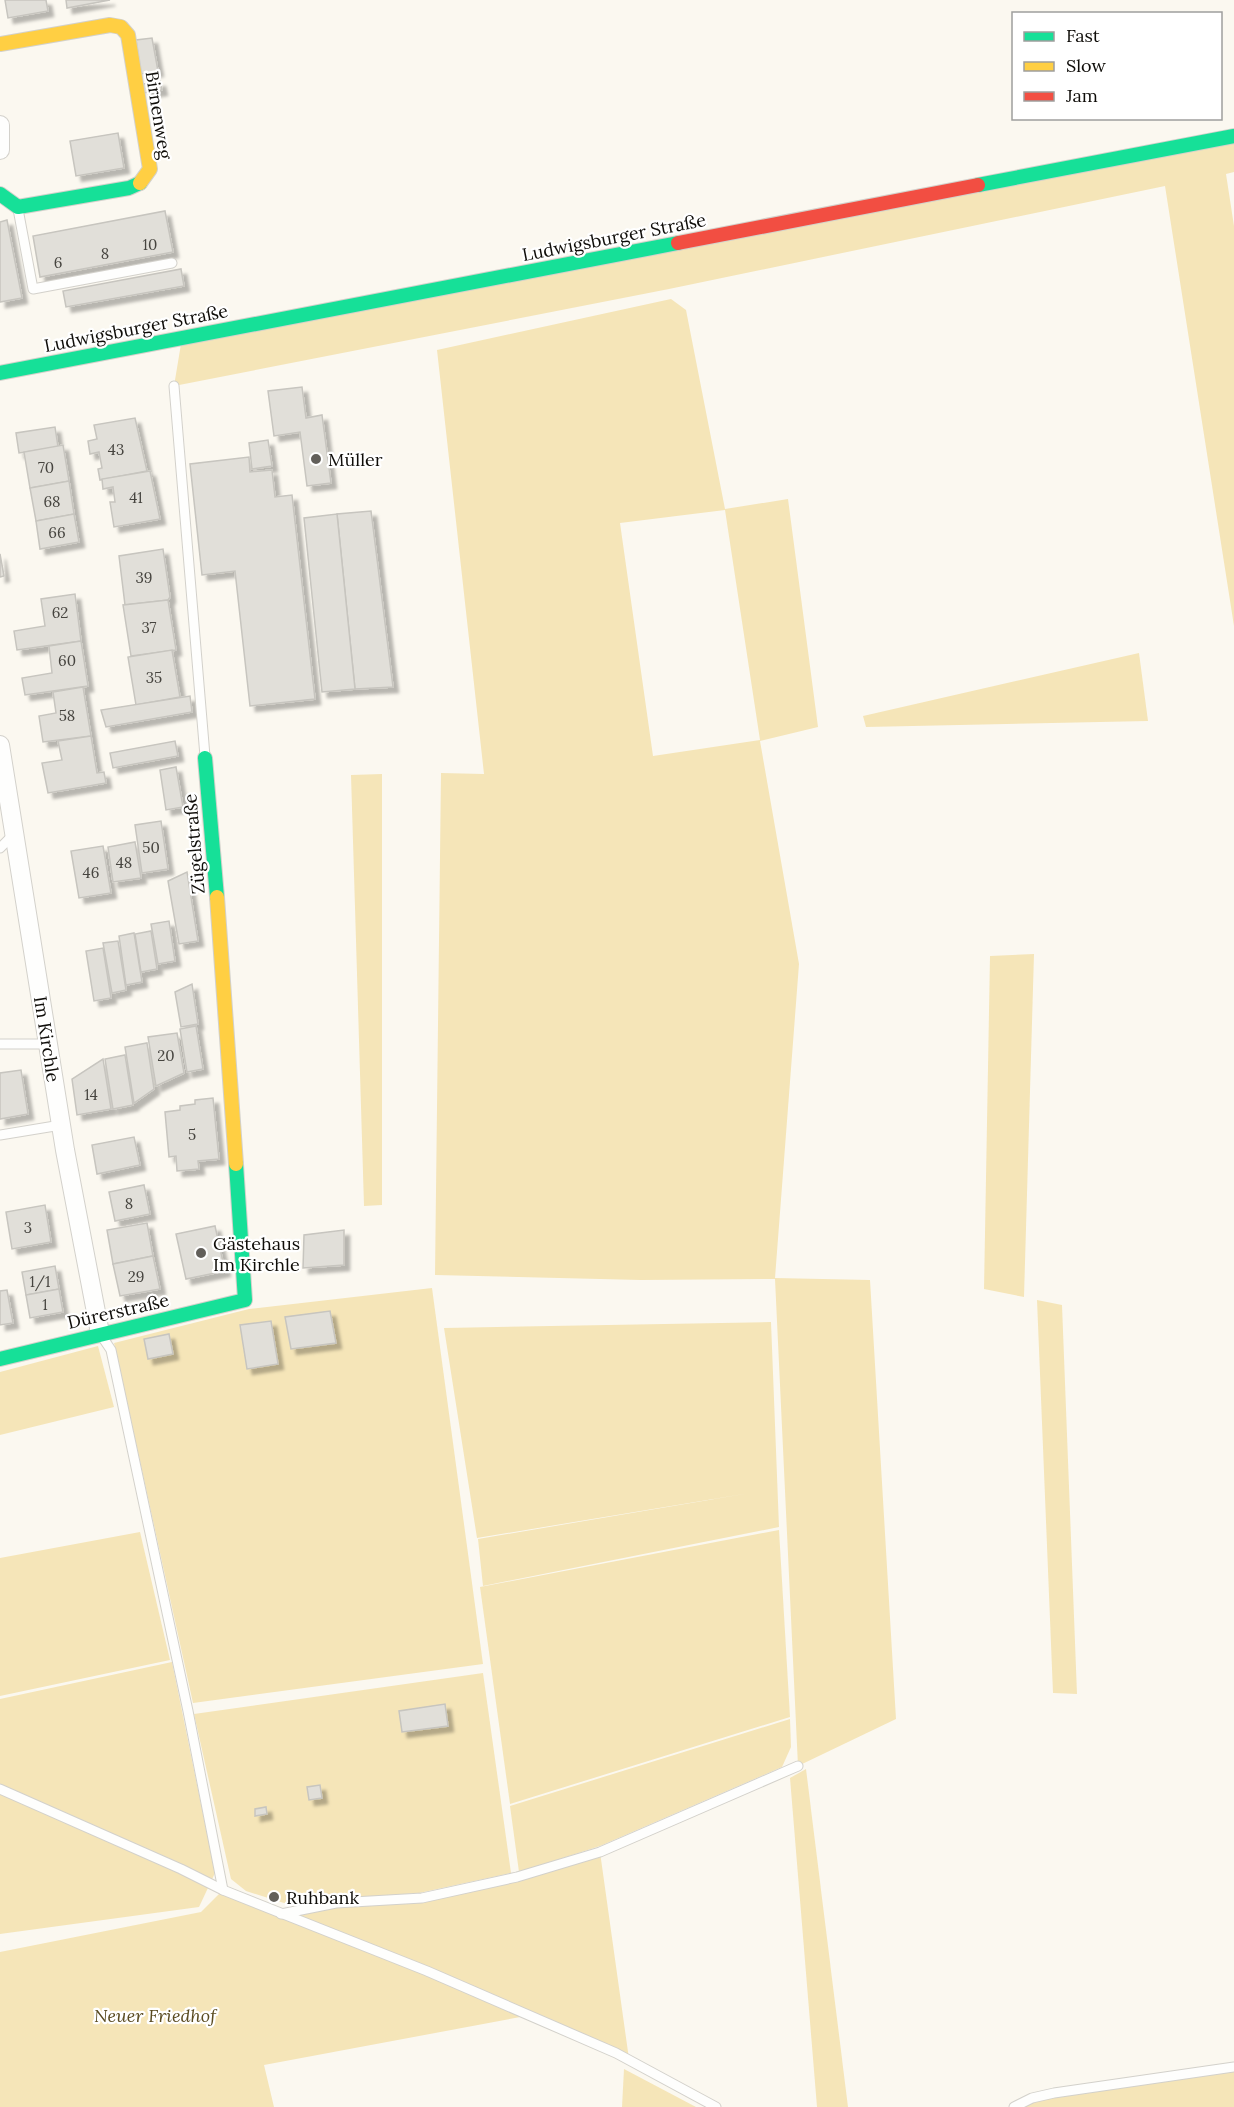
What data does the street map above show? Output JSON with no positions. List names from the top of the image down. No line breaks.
{"streets":{"main road":["Birnenweg","Ludwigsburger Straße","Zügelstraße","Dürerstraße"],"street":["Im Kirchle"]},"crossings":[["Zügelstraße","Dürerstraße"],["Im Kirchle","Dürerstraße"]],"parks":["Neuer Friedhof"],"places":["Müller","Gästehaus Im Kirchle","Ruhbank"],"house_numbers":["10","8","6","43","70","41","68","66","39","62","37","60","35","58","50","48","46","20","14","5","8","3","29","1/1","1"],"legend":["Fast","Slow","Jam"]}
